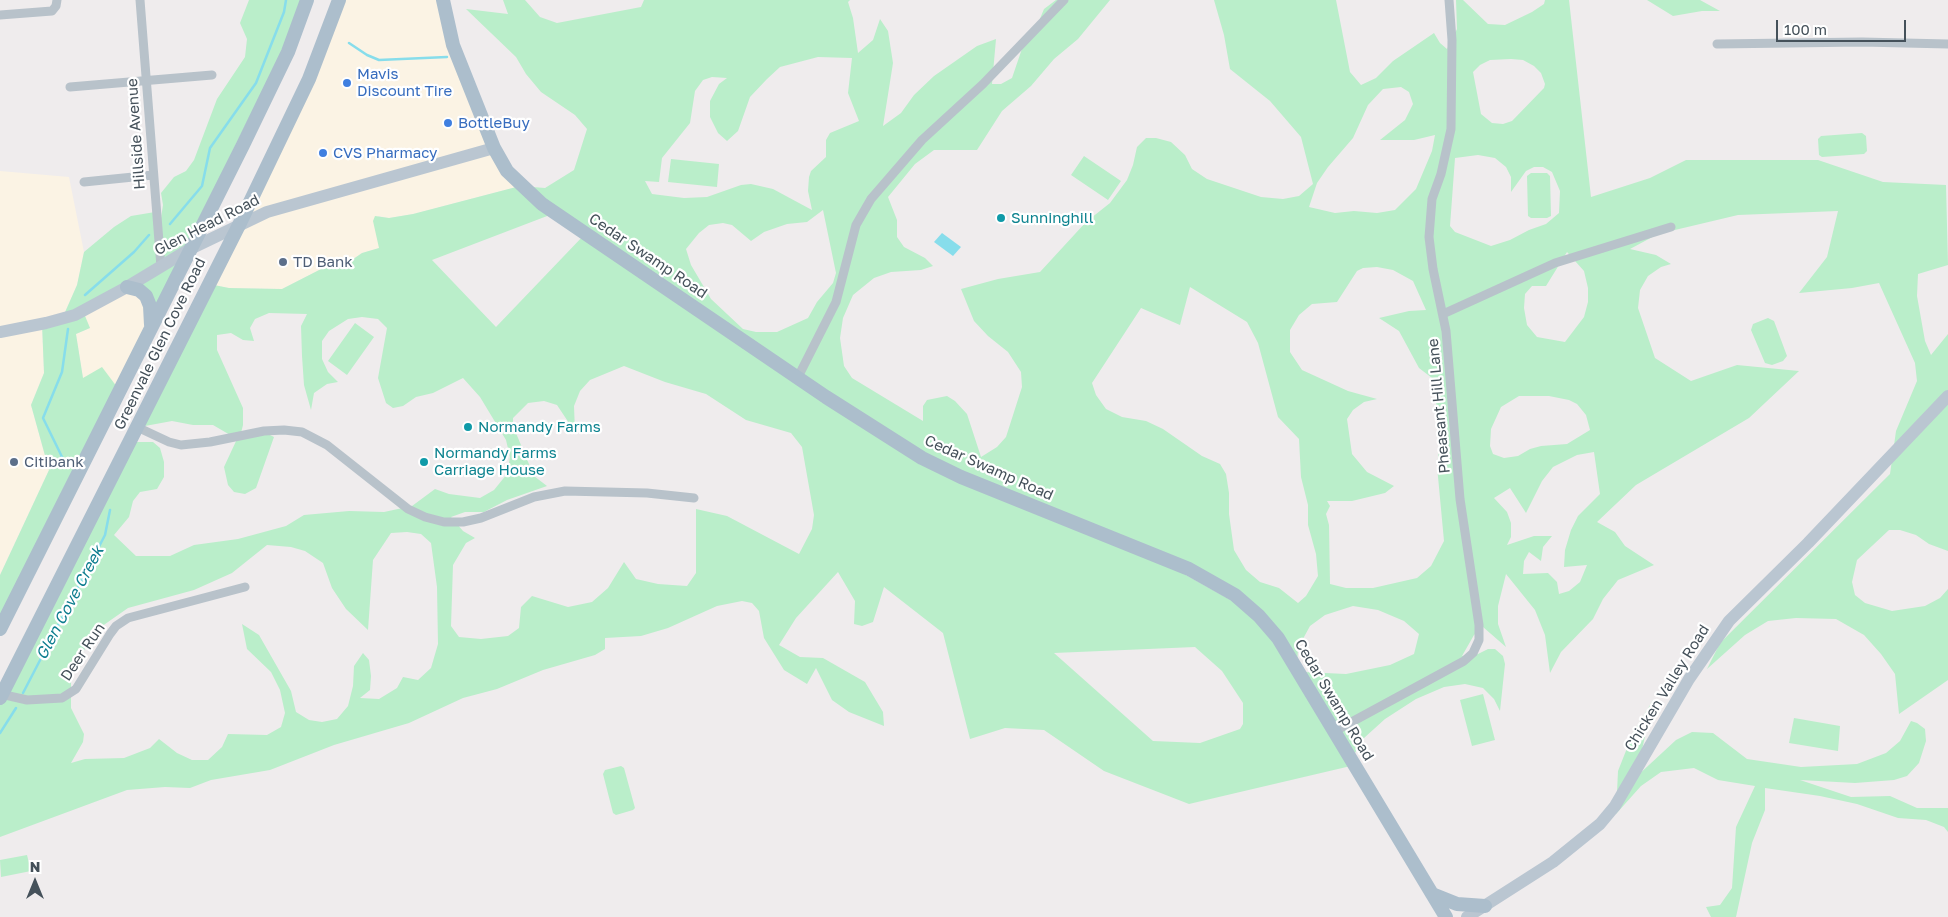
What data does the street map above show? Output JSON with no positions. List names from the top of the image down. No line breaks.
{"streets":{"main road":["Glen Head Road","Cedar Swamp Road","Greenvale Glen Cove Road","Chicken Valley Road"],"street":["Hillside Avenue","Pheasant Hill Lane","Deer Run"]},"crossings":[["Hillside Avenue","Glen Head Road"],["Glen Head Road","Cedar Swamp Road"],["Glen Head Road","Greenvale Glen Cove Road"],["Cedar Swamp Road","Pheasant Hill Lane"],["Greenvale Glen Cove Road","Deer Run"]],"water":["Glen Cove Creek"],"places":["Mavis Discount Tire","BottleBuy","CVS Pharmacy","Sunninghill","TD Bank","Normandy Farms","Citibank","Normandy Farms Carriage House"],"scale_bar":"100 m","north":"top"}
